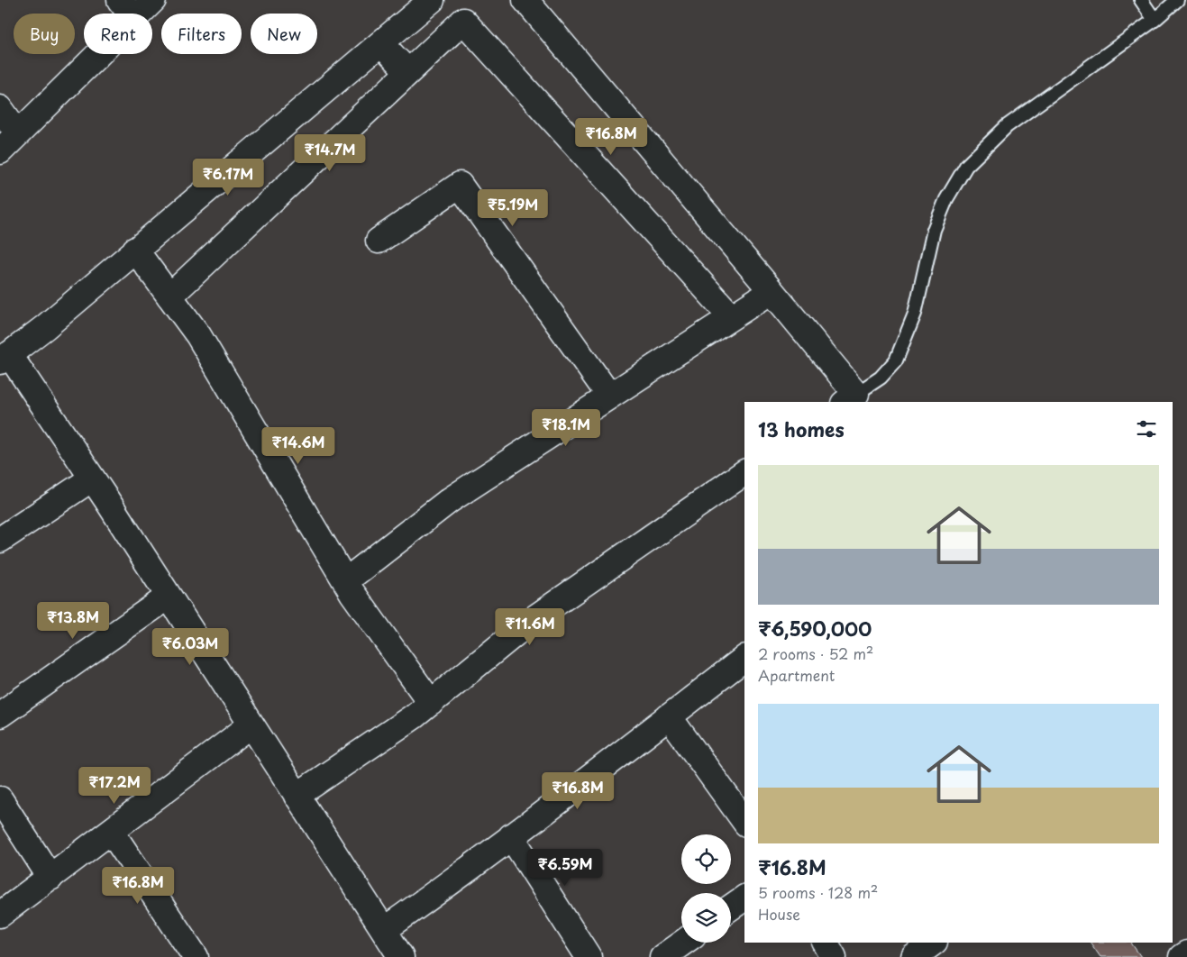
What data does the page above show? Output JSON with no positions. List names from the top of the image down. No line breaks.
{"page":{"chip":["Buy","Rent","Filters","New"],"price":["₹16.8M","₹14.7M","₹6.17M","₹5.19M","₹18.1M","₹14.6M","₹13.8M","₹11.6M","₹6.03M","₹17.2M","₹16.8M","₹6.59M","₹16.8M"],"heading":"13 homes","list":[{"name":"₹6,590,000","note":"2 rooms · 52 m² · Apartment"},{"name":"₹16.8M","note":"5 rooms · 128 m² · House"}]}}
